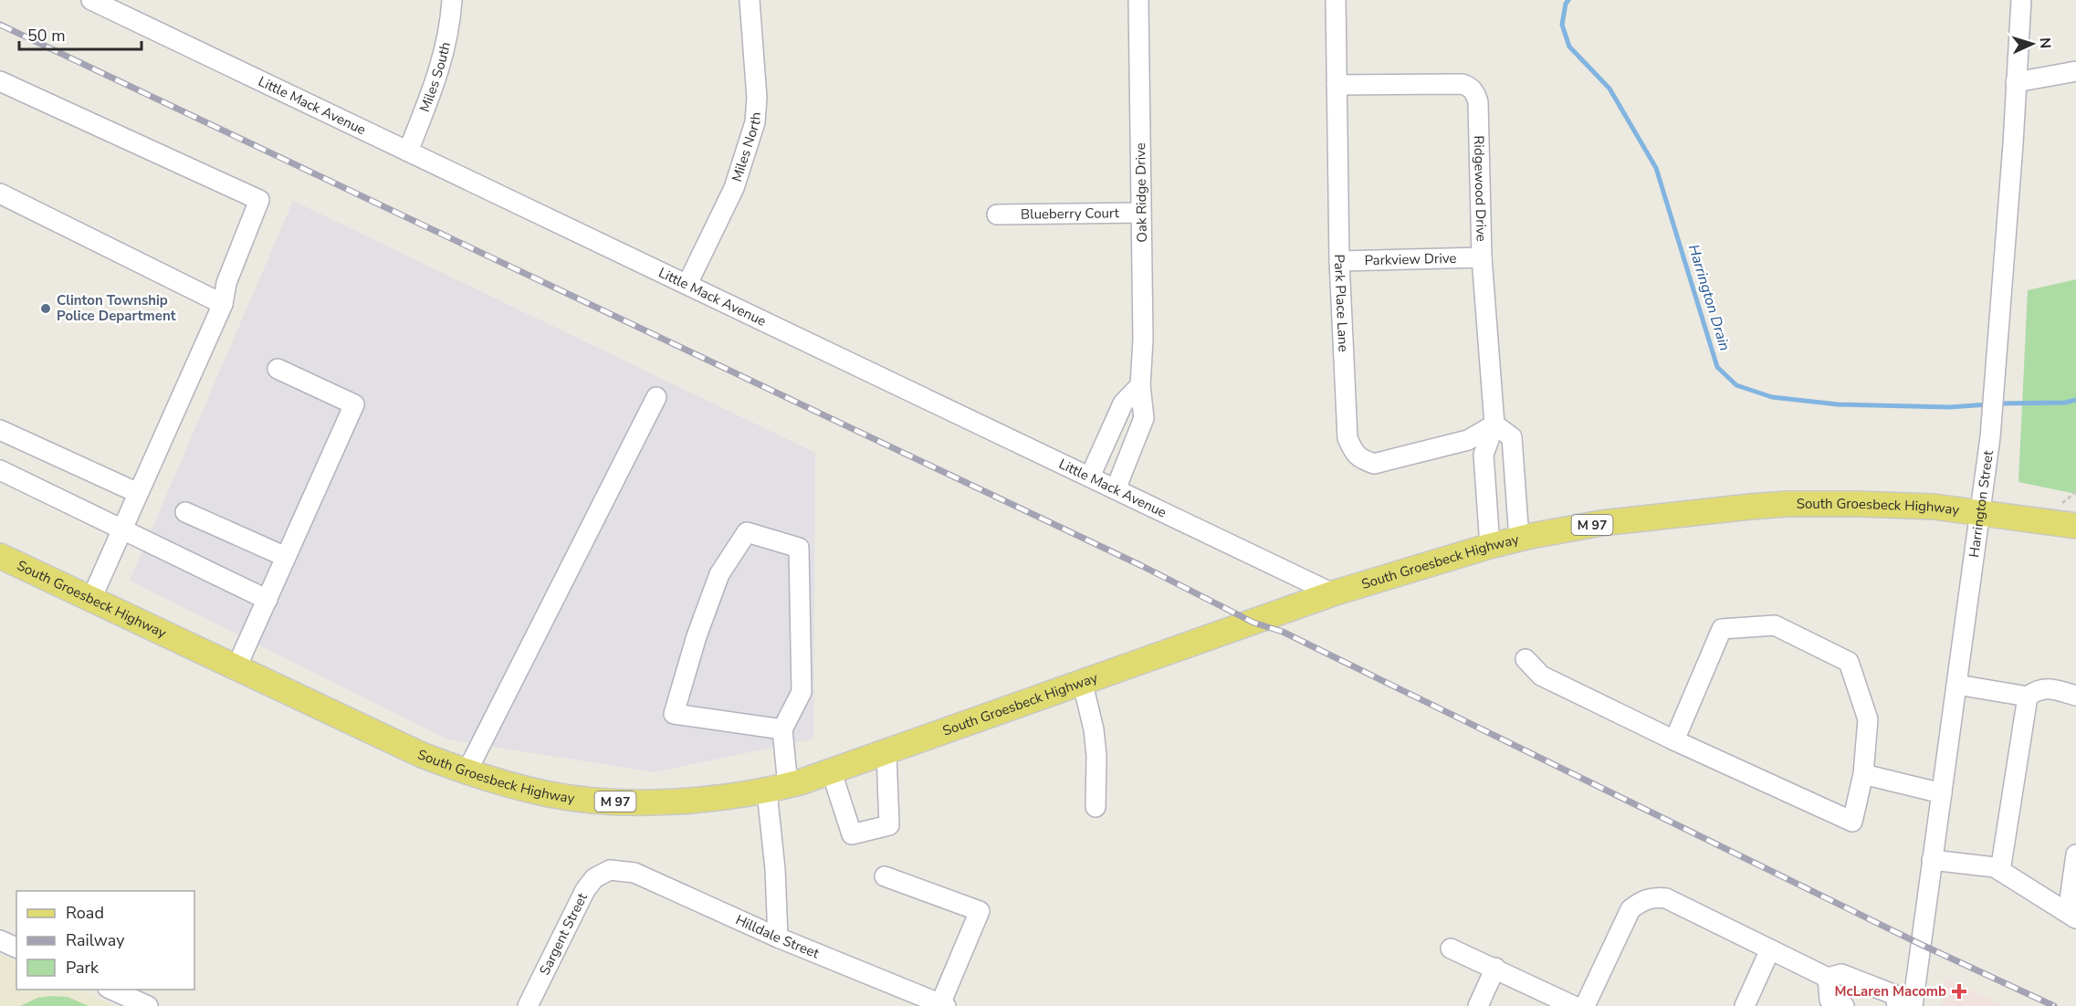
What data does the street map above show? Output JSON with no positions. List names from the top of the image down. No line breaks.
{"streets":{"main road":["South Groesbeck Highway","M 97"],"street":["Miles South","Little Mack Avenue","Miles North","Ridgewood Drive","Oak Ridge Drive","Blueberry Court","Parkview Drive","Park Place Lane","Harrington Street","Sargent Street","Hilldale Street"]},"crossings":[["Miles South","Little Mack Avenue"],["Little Mack Avenue","Miles North"],["Little Mack Avenue","Oak Ridge Drive"],["Little Mack Avenue","South Groesbeck Highway"],["Ridgewood Drive","Parkview Drive"],["Ridgewood Drive","Park Place Lane"],["Ridgewood Drive","South Groesbeck Highway"],["Oak Ridge Drive","Blueberry Court"],["Parkview Drive","Park Place Lane"],["Harrington Street","South Groesbeck Highway"],["Sargent Street","Hilldale Street"]],"water":["Harrington Drain"],"places":{"other":["Clinton Township Police Department"],"health":["McLaren Macomb"]},"legend":["Road","Railway","Park"],"scale_bar":"50 m","north":"right"}
